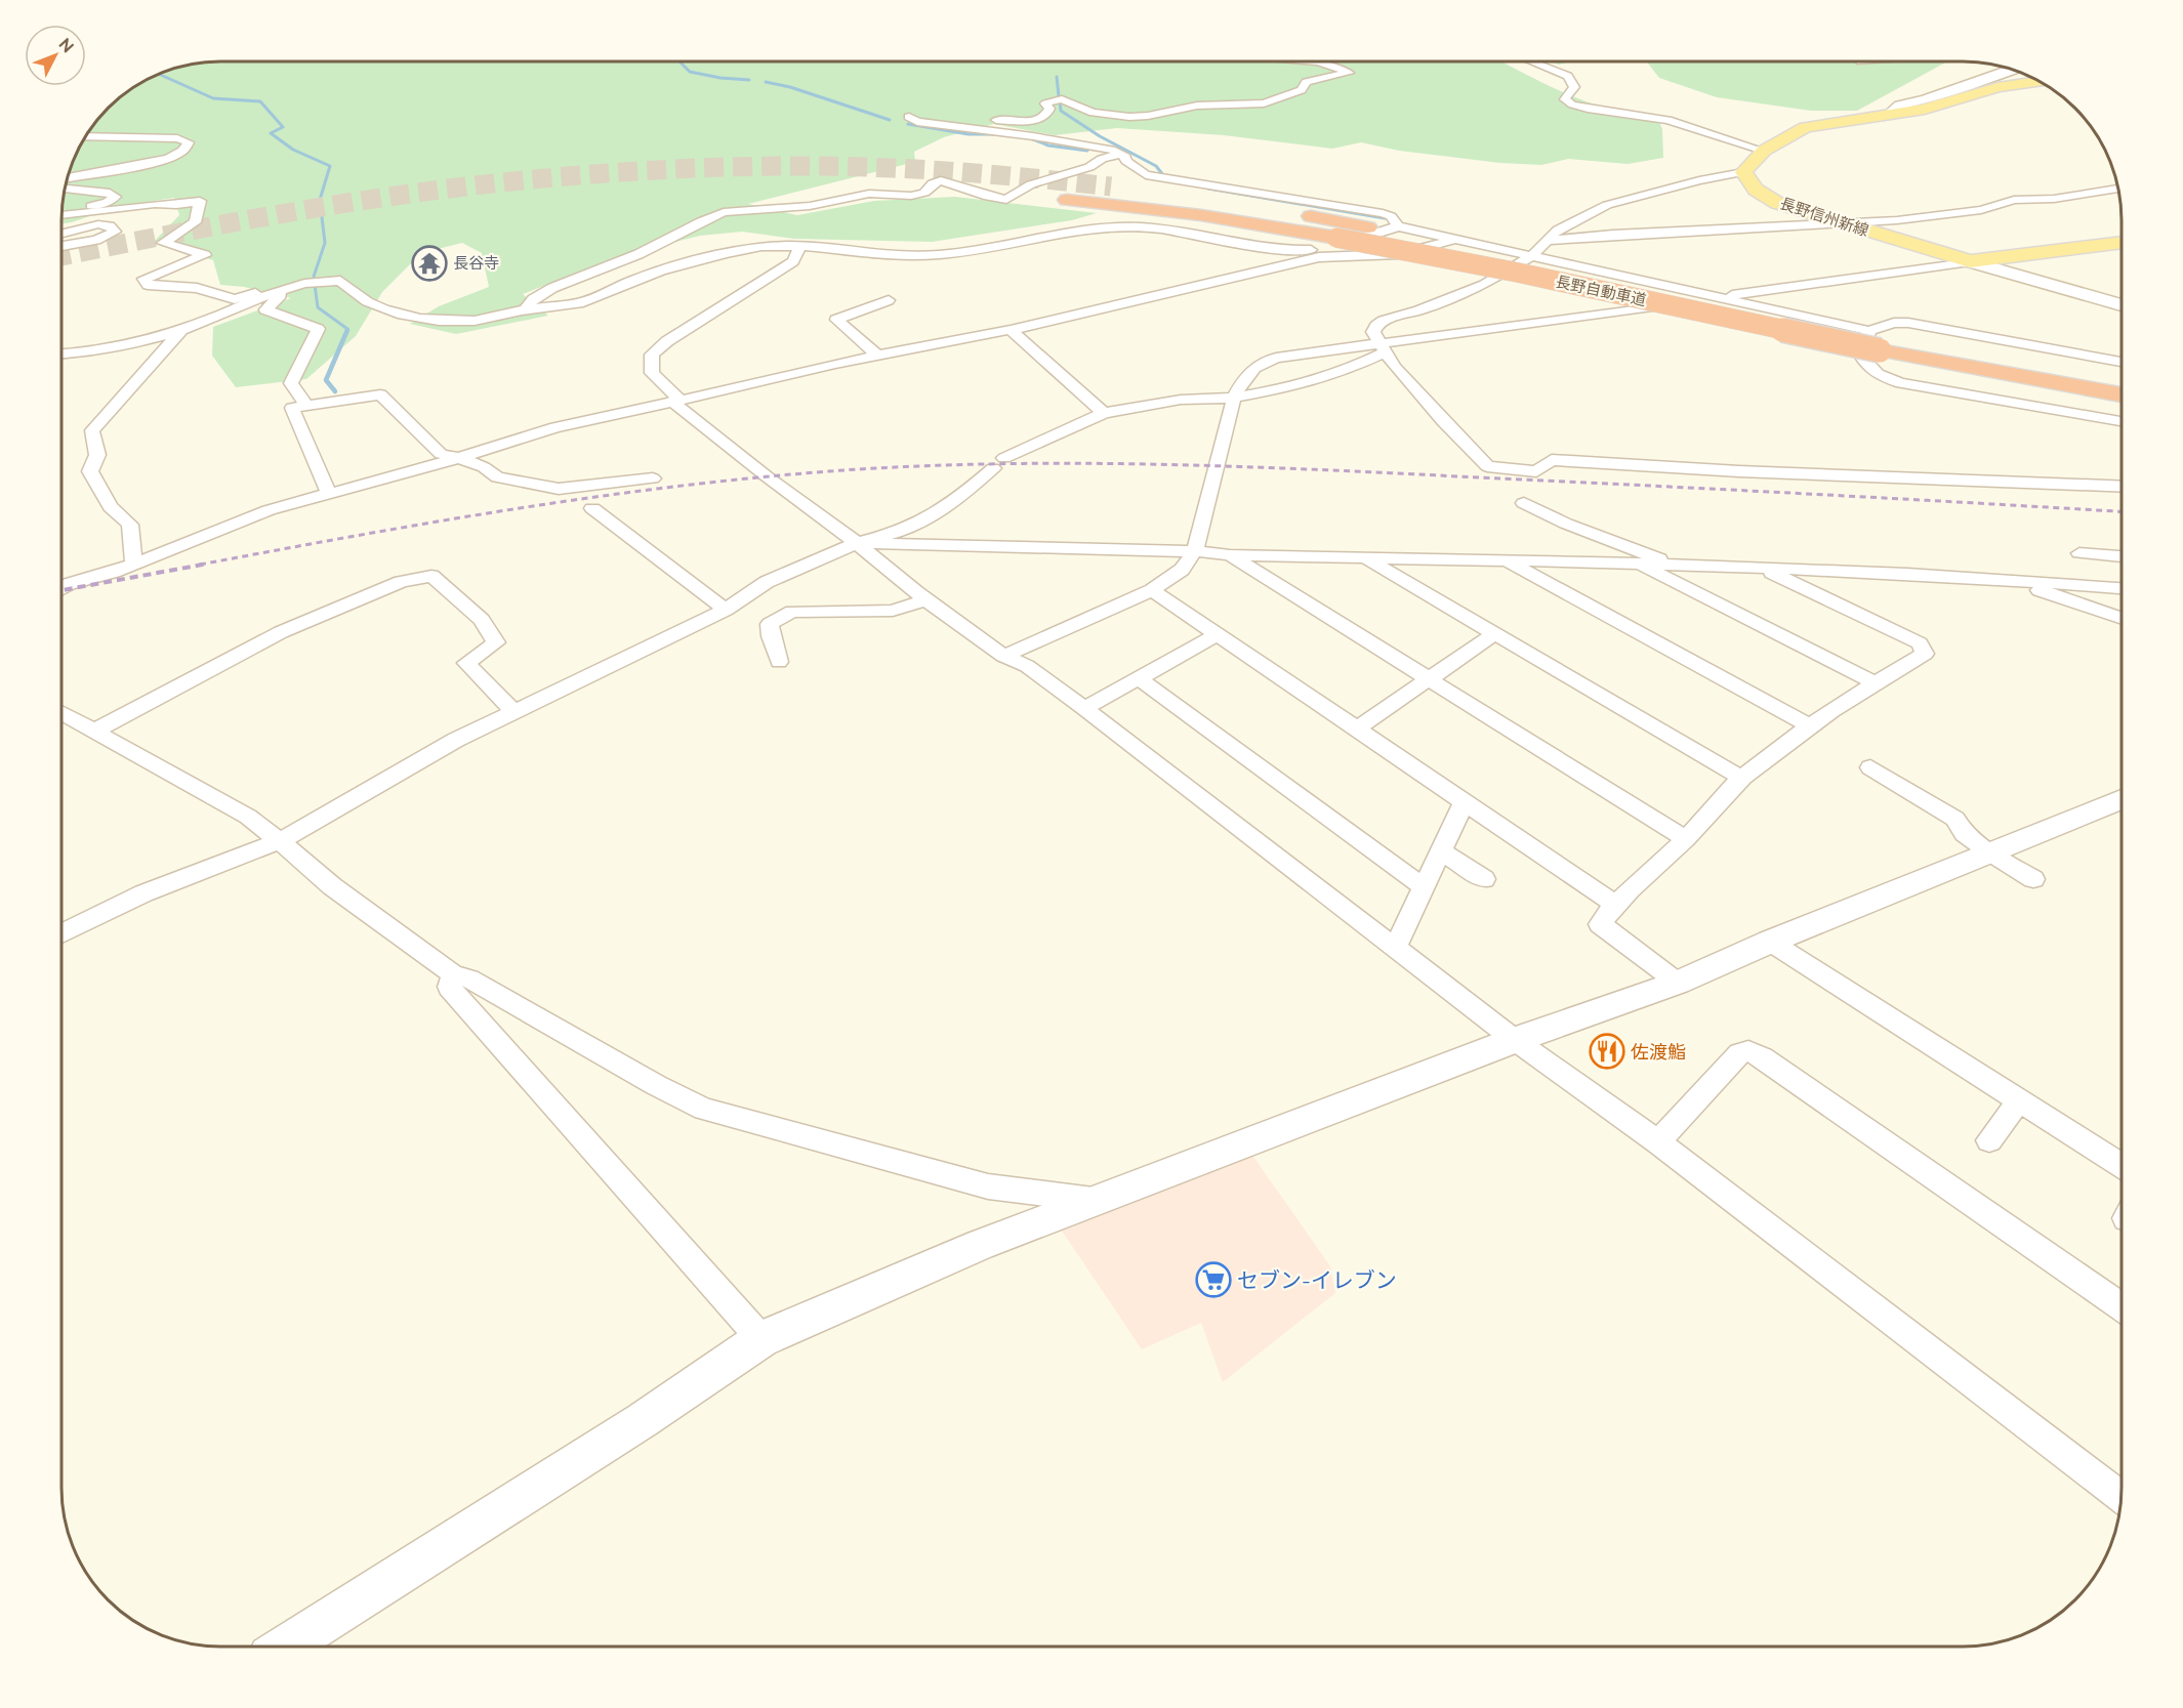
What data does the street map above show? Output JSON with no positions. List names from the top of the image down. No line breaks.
{"streets":{"highway":["長野自動車道"],"main road":["長野信州新線"]},"places":{"temple":["長谷寺"],"restaurant":["佐渡鮨"],"supermarket":["セブン-イレブン"]},"north":"top right"}
